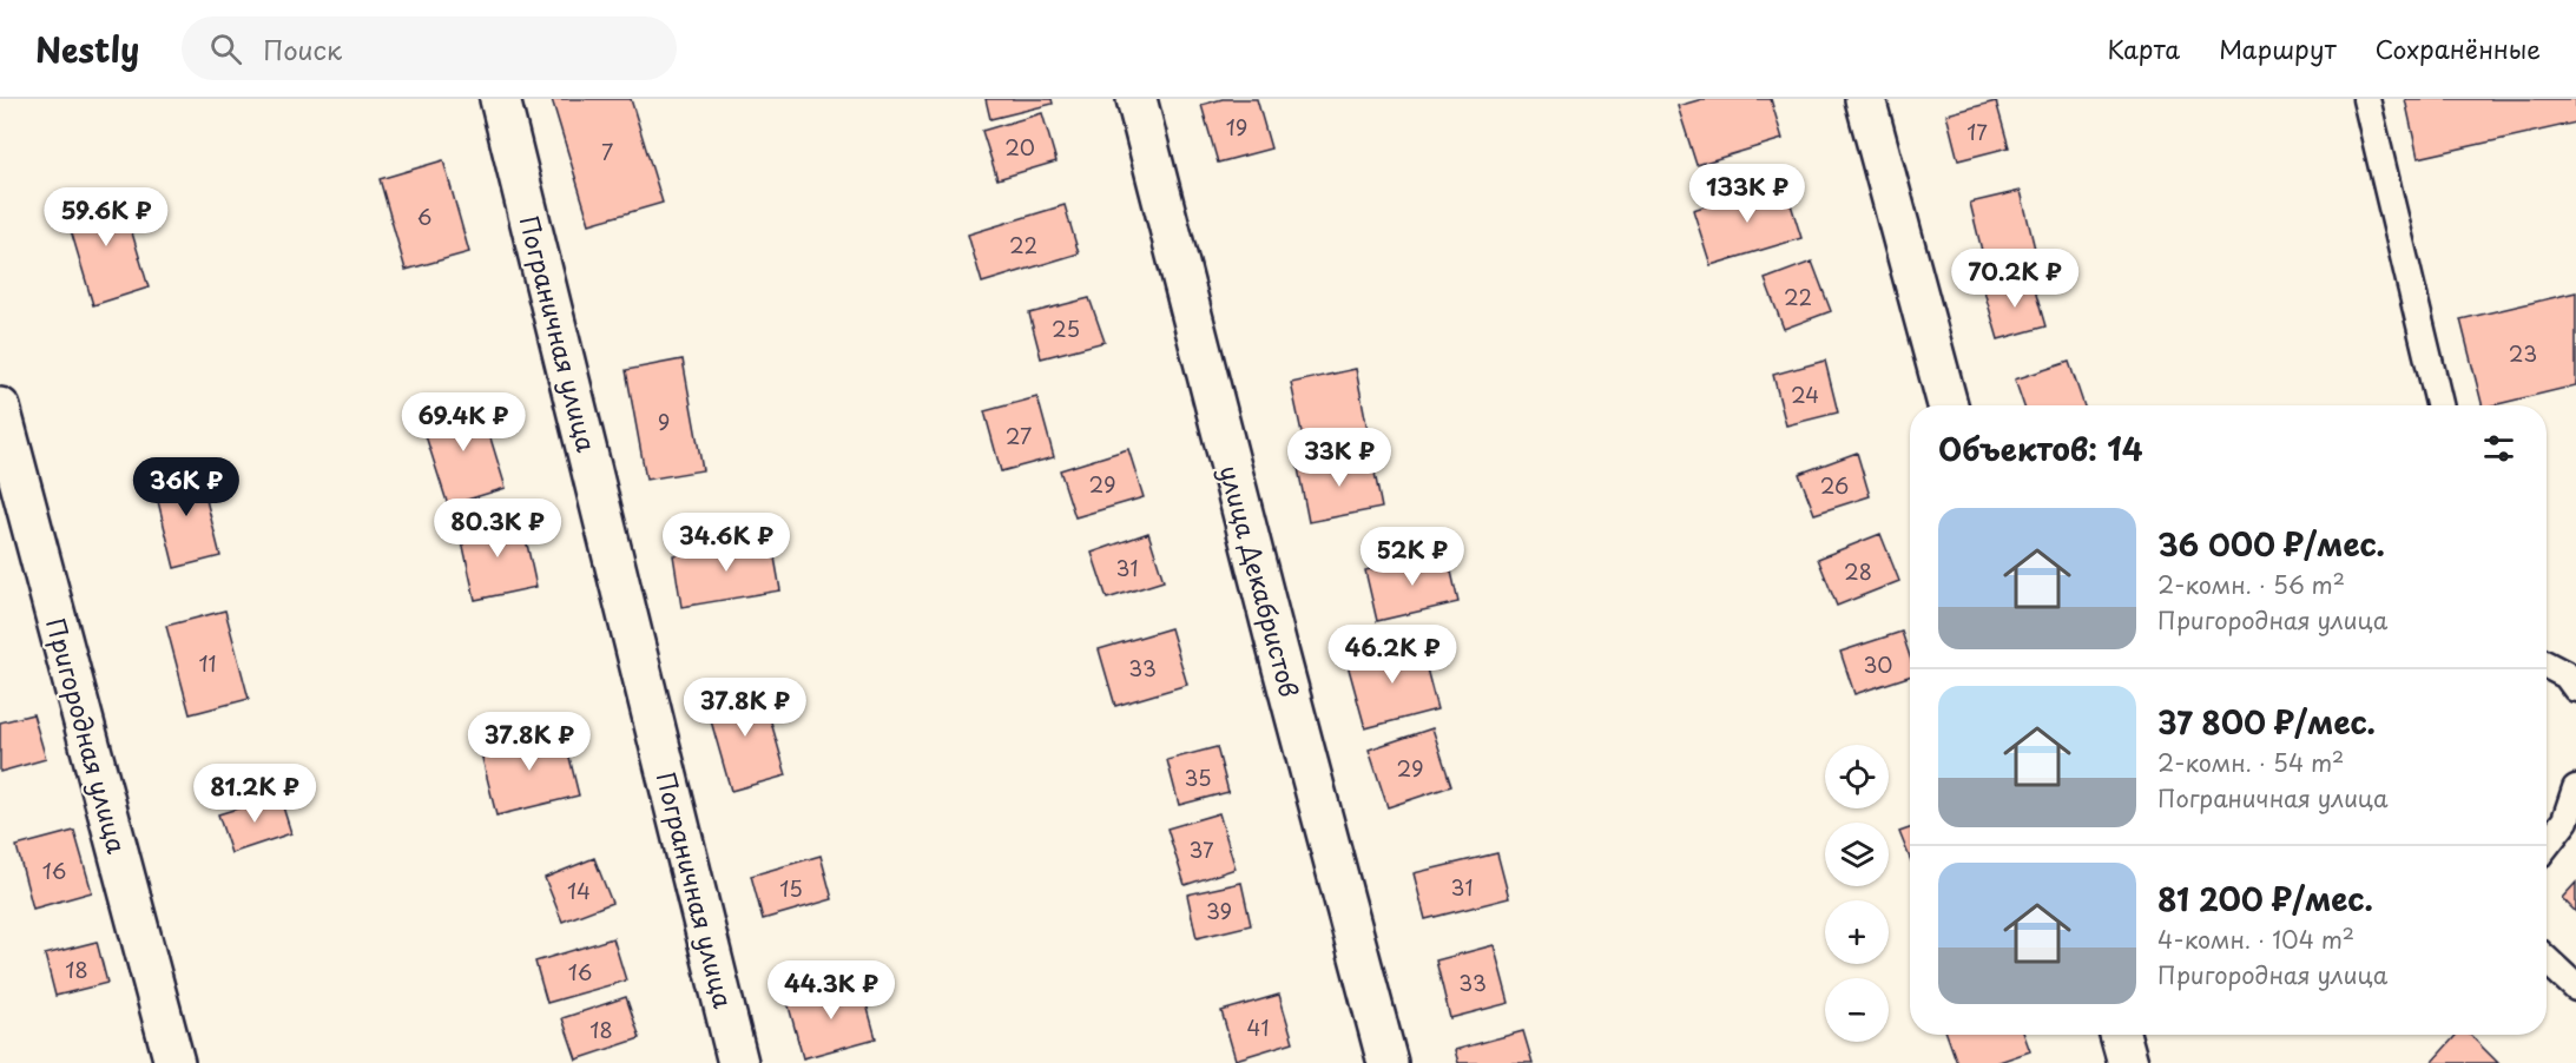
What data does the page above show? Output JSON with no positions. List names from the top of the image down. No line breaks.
{"streets":{"street":["Пограничная улица","улица Декабристов","Пригородная улица"]},"house_numbers":["19","17","20","7","6","22","22","25","23","24","9","27","29","26","31","28","11","30","33","29","35","37","16","31","15","14","39","18","16","33","41","18"],"page":{"header":"Nestly","search":"Поиск","nav":["Карта","Маршрут","Сохранённые"],"price":["133K ₽","59.6K ₽","70.2K ₽","69.4K ₽","33K ₽","36K ₽","80.3K ₽","34.6K ₽","52K ₽","46.2K ₽","37.8K ₽","37.8K ₽","81.2K ₽","44.3K ₽"],"heading":"Объектов: 14","list":[{"name":"36 000 ₽/мес.","note":"2-комн. · 56 m² · Пригородная улица"},{"name":"37 800 ₽/мес.","note":"2-комн. · 54 m² · Пограничная улица"},{"name":"81 200 ₽/мес.","note":"4-комн. · 104 m² · Пригородная улица"}],"map_buttons":["+","−"]}}
